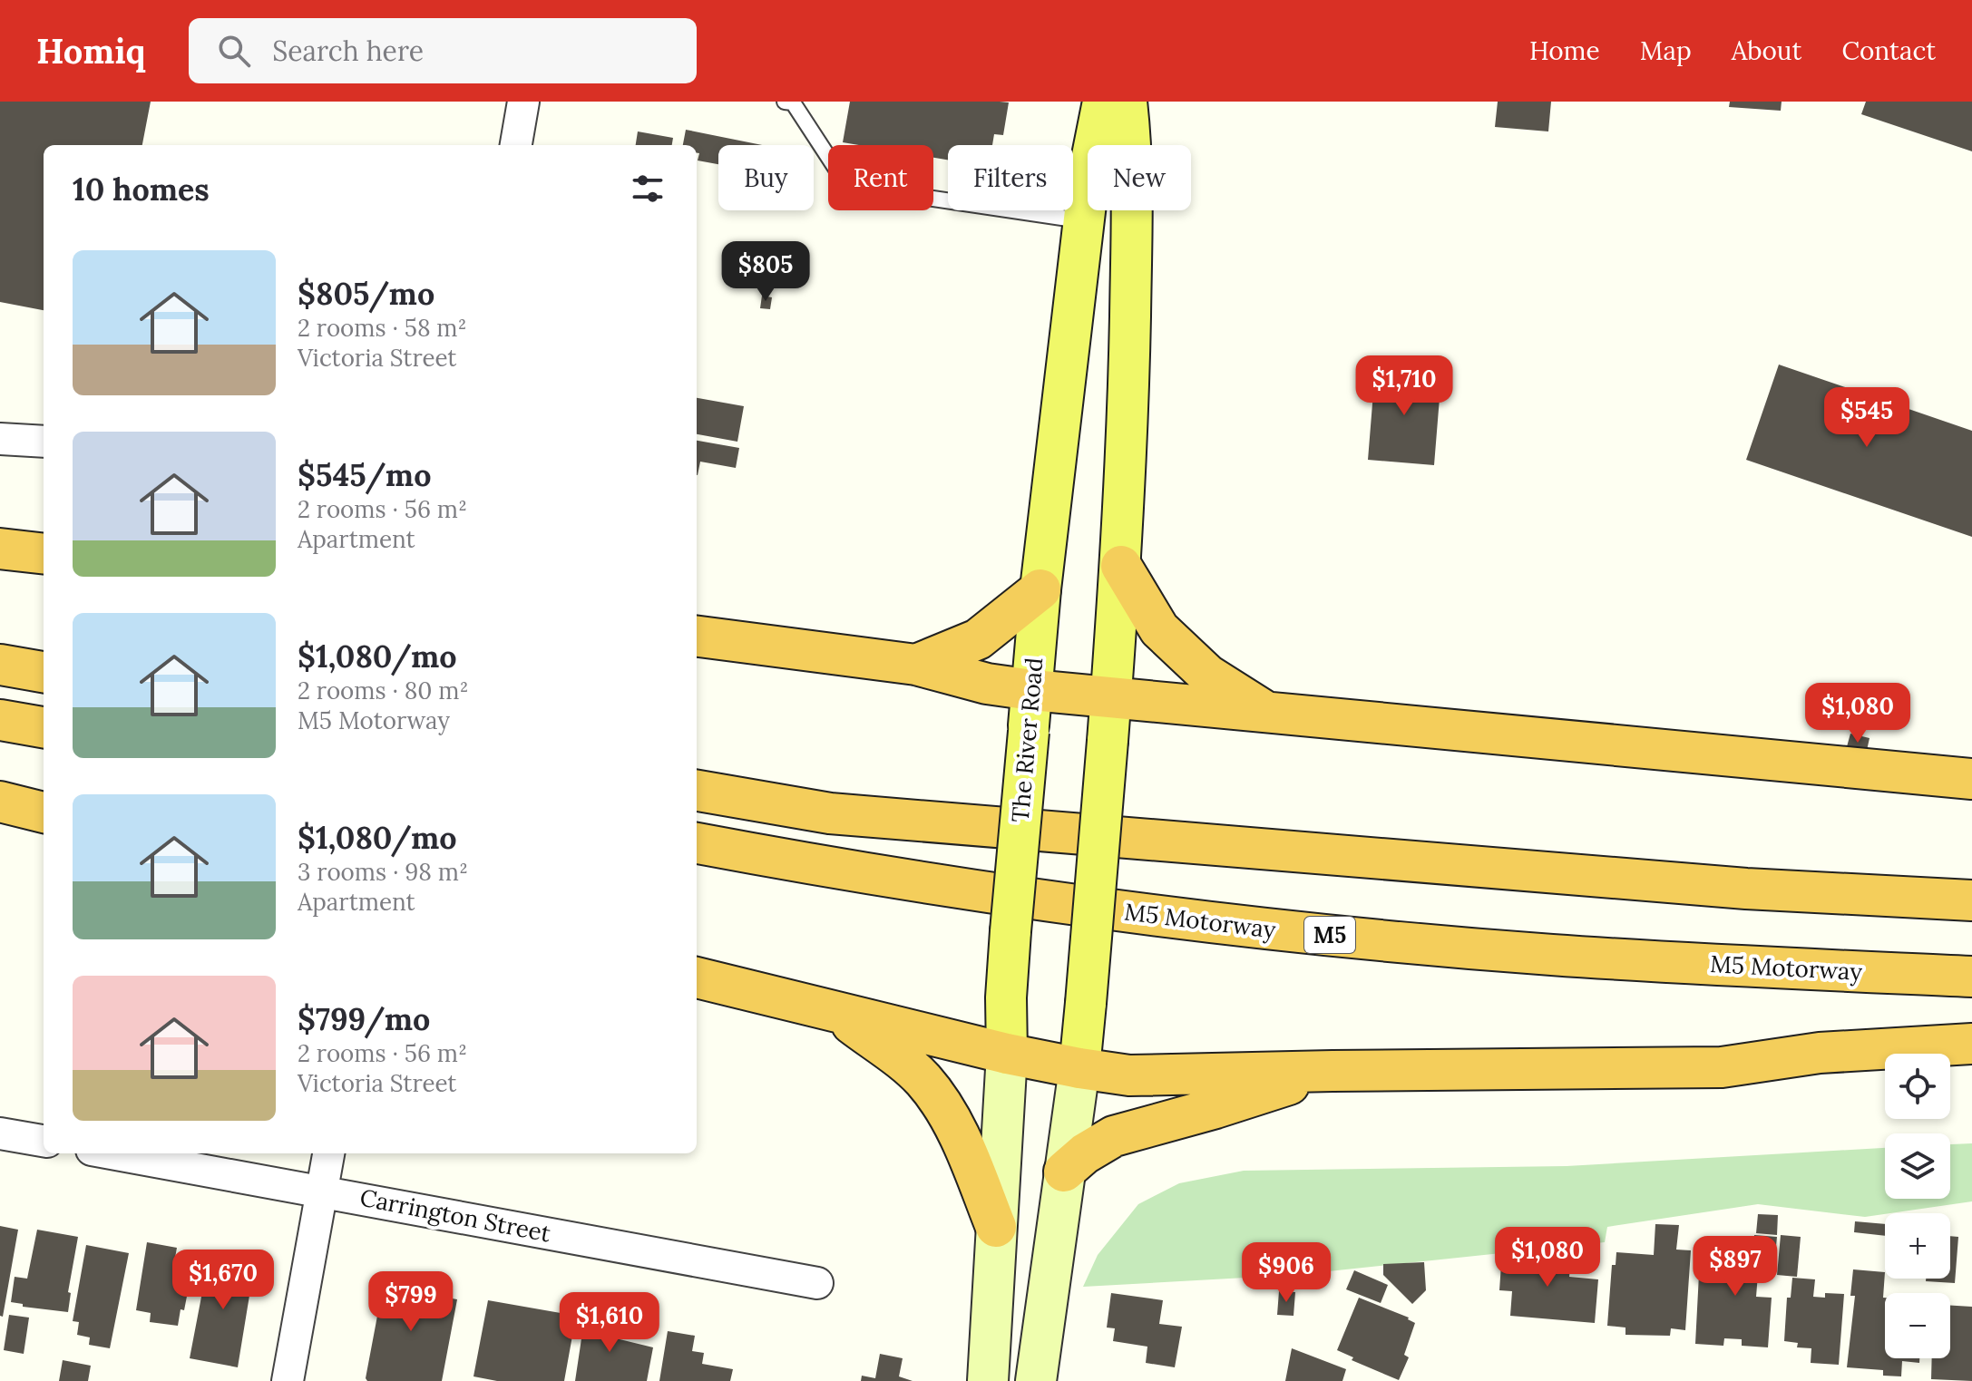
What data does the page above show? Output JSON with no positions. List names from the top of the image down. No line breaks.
{"streets":{"highway":["M5 Motorway","M5"],"main road":["The River Road"],"street":["Carrington Street"]},"page":{"header":"Homiq","search":"Search here","nav":["Home","Map","About","Contact"],"chip":["Buy","Rent","Filters","New"],"heading":"10 homes","list":[{"name":"$805/mo","note":"2 rooms · 58 m² · Victoria Street"},{"name":"$545/mo","note":"2 rooms · 56 m² · Apartment"},{"name":"$1,080/mo","note":"2 rooms · 80 m² · M5 Motorway"},{"name":"$1,080/mo","note":"3 rooms · 98 m² · Apartment"},{"name":"$799/mo","note":"2 rooms · 56 m² · Victoria Street"}],"price":["$805","$1,710","$545","$1,080","$1,080","$897","$906","$1,670","$799","$1,610"],"map_buttons":["+","−"]}}
